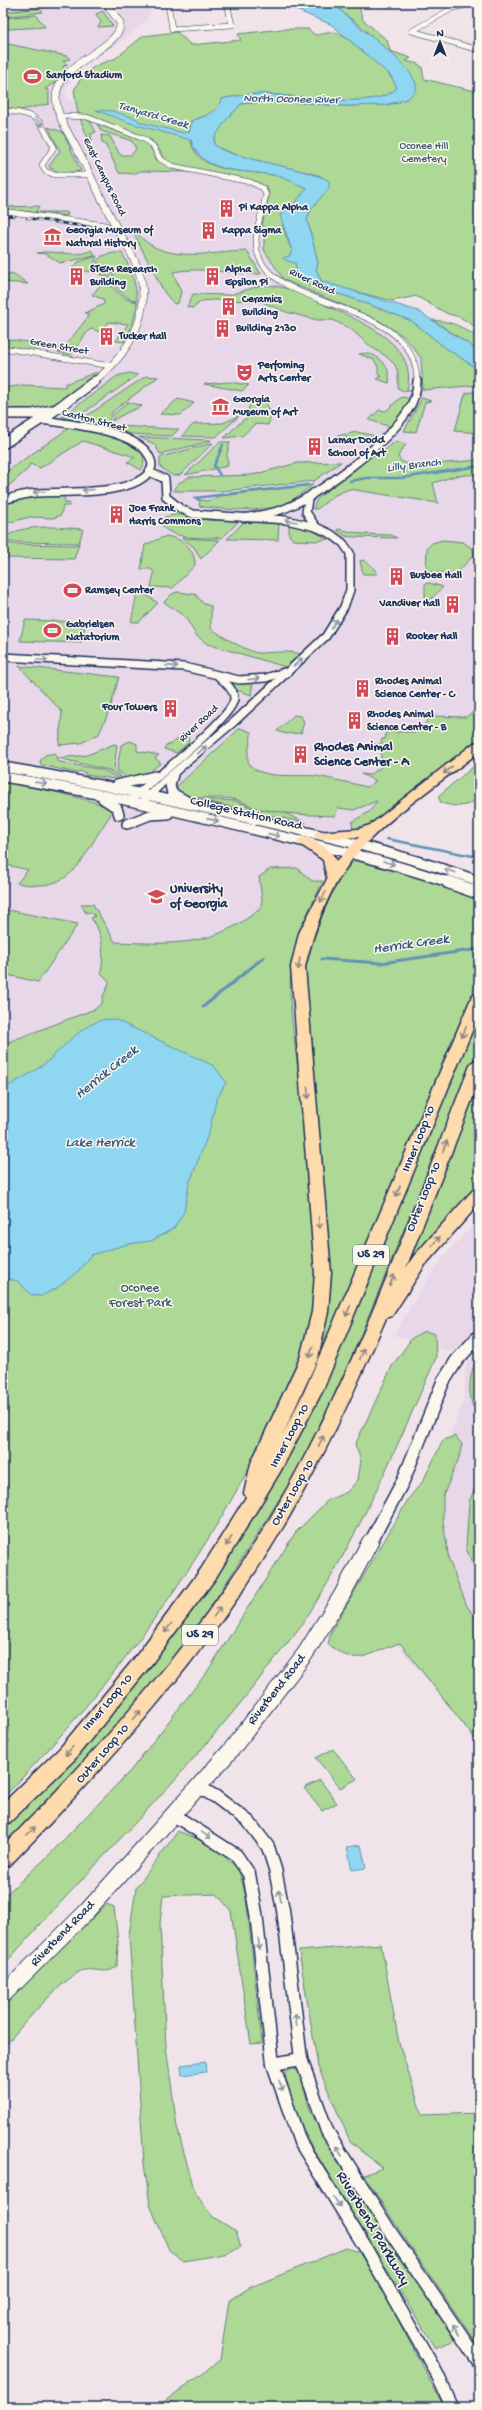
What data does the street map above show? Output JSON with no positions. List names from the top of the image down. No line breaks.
{"streets":{"highway":["Inner Loop 10","Outer Loop 10","US 29"],"main road":["East Campus Road","Carlton Street","College Station Road","Riverbend Road"],"street":["River Road","Green Street","Riverbend Parkway"]},"crossings":[["East Campus Road","River Road"],["East Campus Road","Green Street"],["East Campus Road","Carlton Street"],["River Road","Carlton Street"],["River Road","College Station Road"],["Riverbend Road","Riverbend Parkway"]],"one_way":["Outer Loop 10"],"water":["North Oconee River","Tanyard Creek","Lilly Branch","Herrick Creek","Lake Herrick"],"parks":["Oconee Hill Cemetery","Oconee Forest Park"],"places":{"sports":["Sanford Stadium","Ramsey Center","Gabrielsen Natatorium"],"building":["Pi Kappa Alpha","Kappa Sigma","STEM Research Building","Alpha Epsilon Pi","Ceramics Building","Building 2130","Tucker Hall","Lamar Dodd School of Art","Joe Frank Harris Commons","Busbee Hall","Vandiver Hall","Rooker Hall","Rhodes Animal Science Center - C","Four Towers","Rhodes Animal Science Center - B","Rhodes Animal Science Center - A"],"museum":["Georgia Museum of Natural History","Georgia Museum of Art"],"theatre":["Perfoming Arts Center"],"school or university":["University of Georgia"]},"north":"top"}
